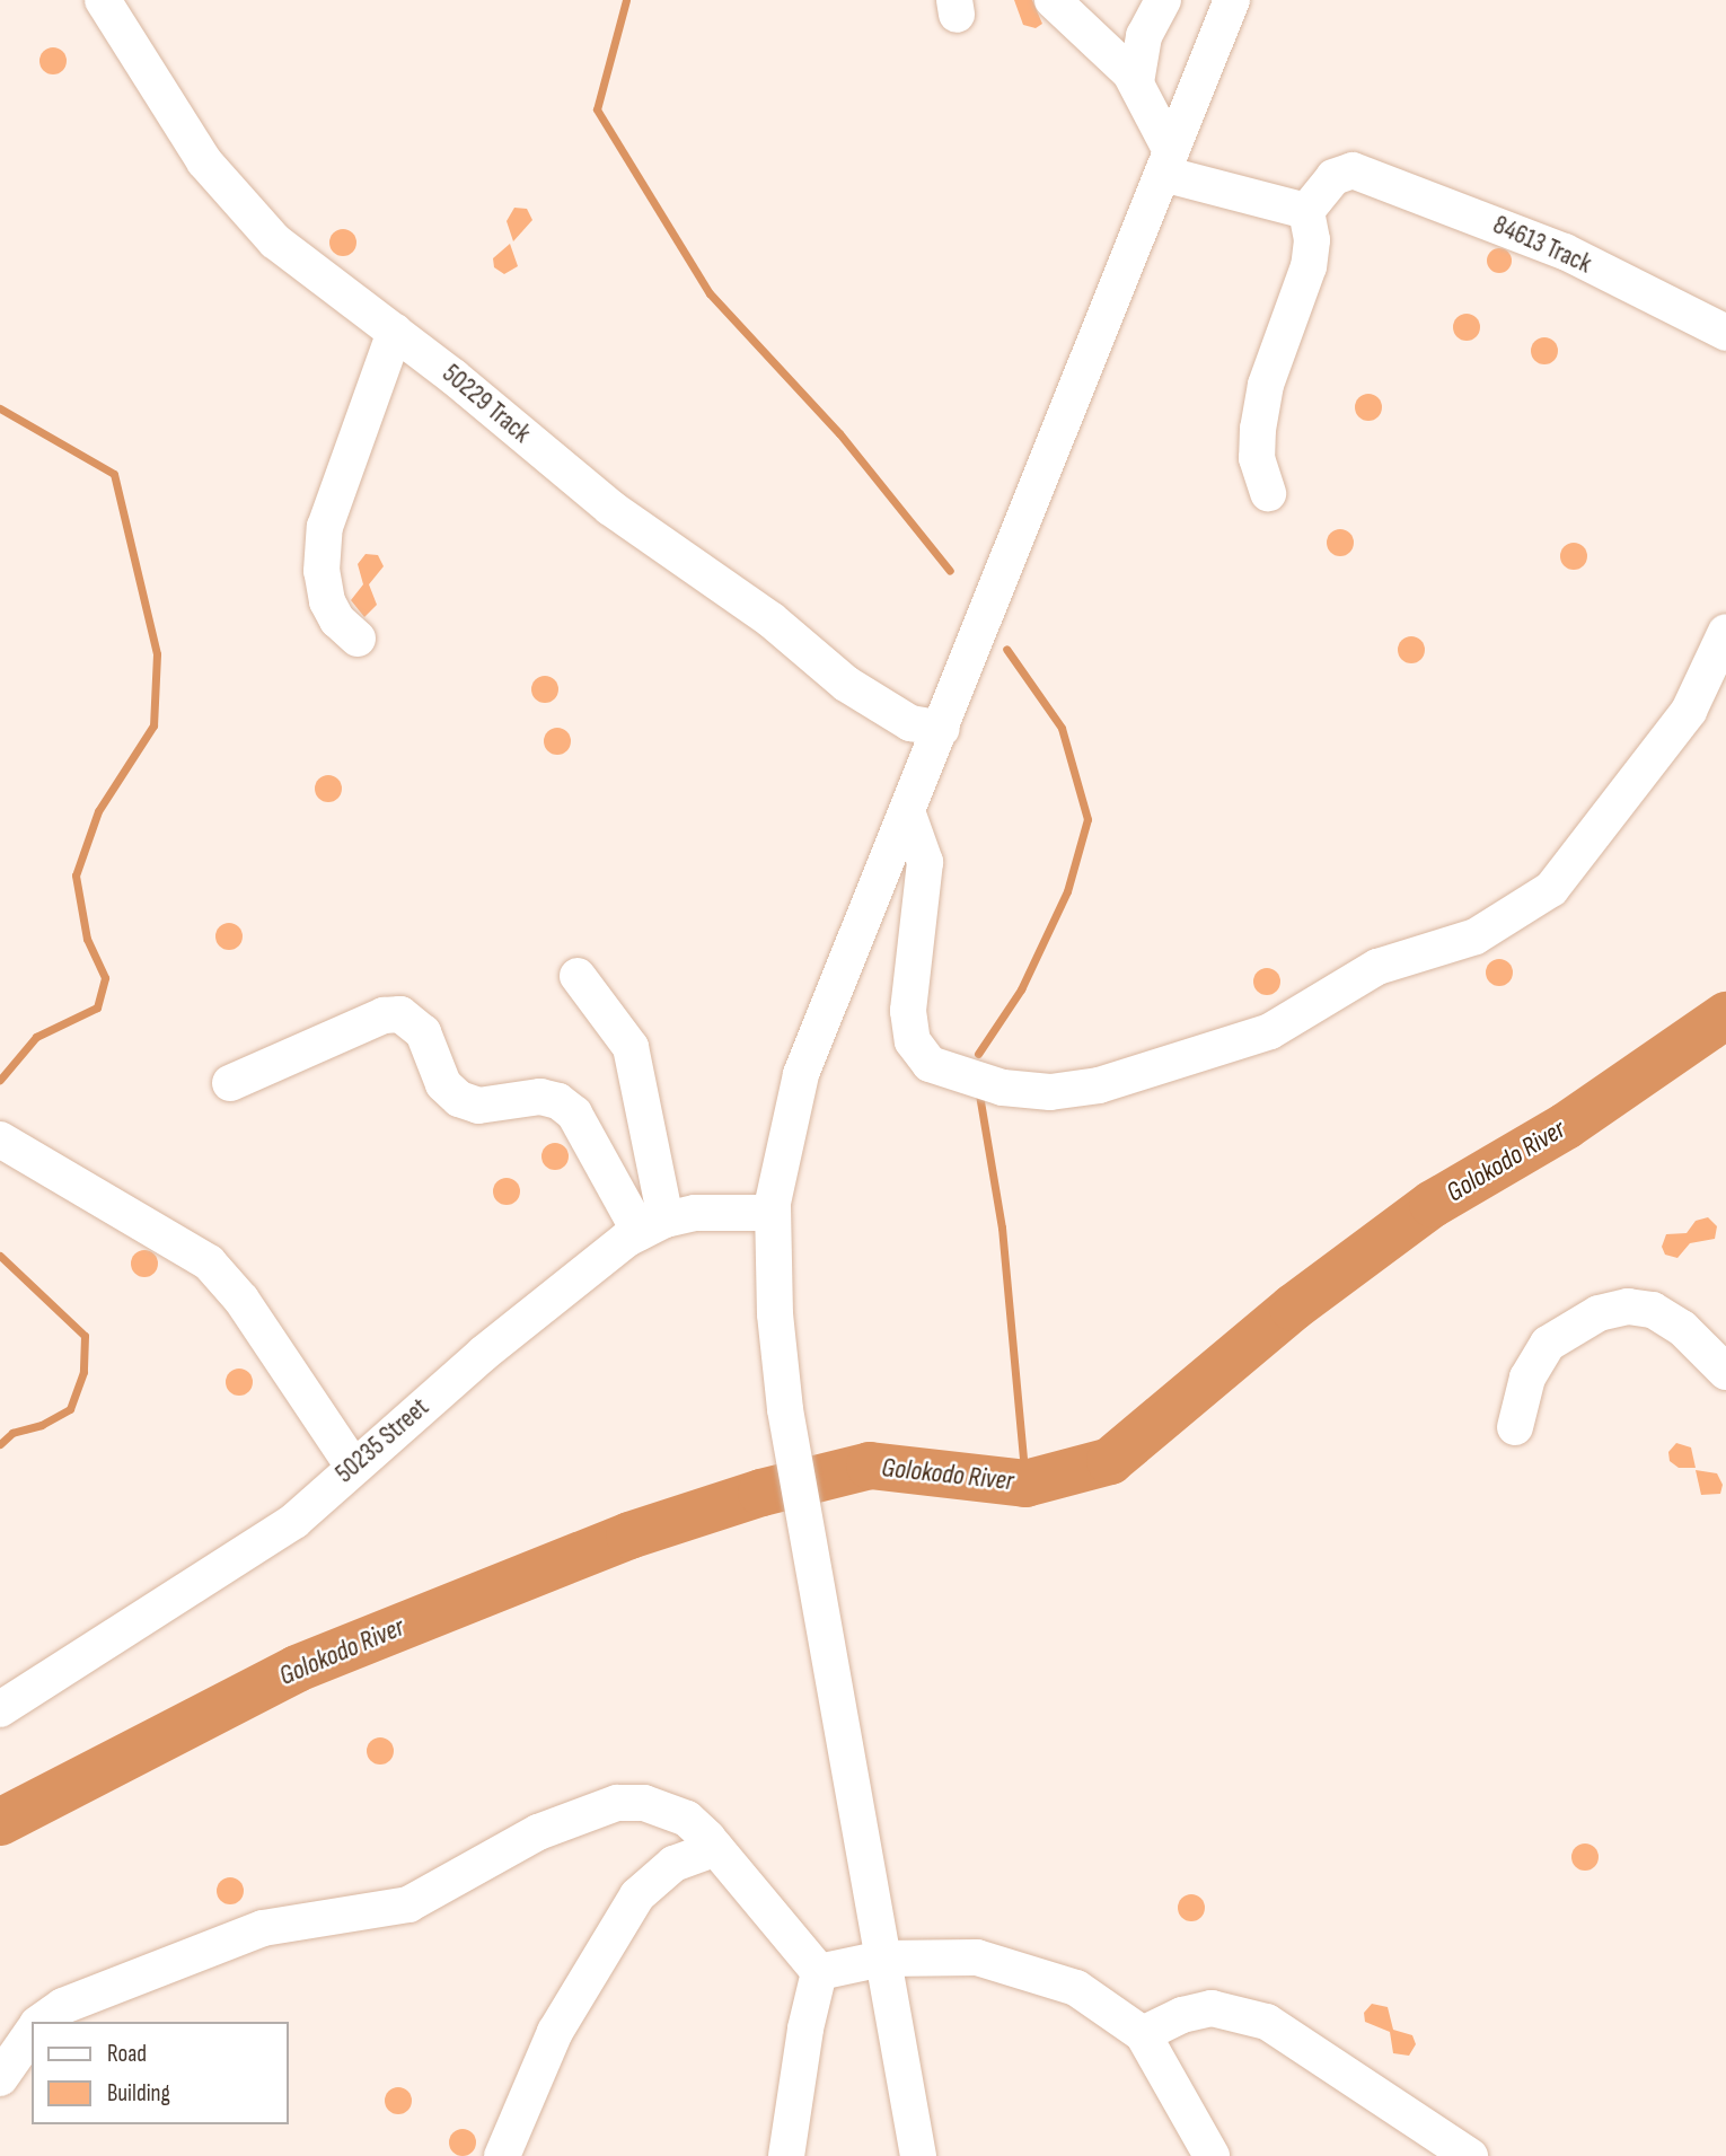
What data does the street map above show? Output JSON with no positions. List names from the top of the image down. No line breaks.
{"streets":{"street":["84613 Track","50229 Track","50235 Street"]},"water":["Golokodo River"],"legend":["Road","Building"]}
